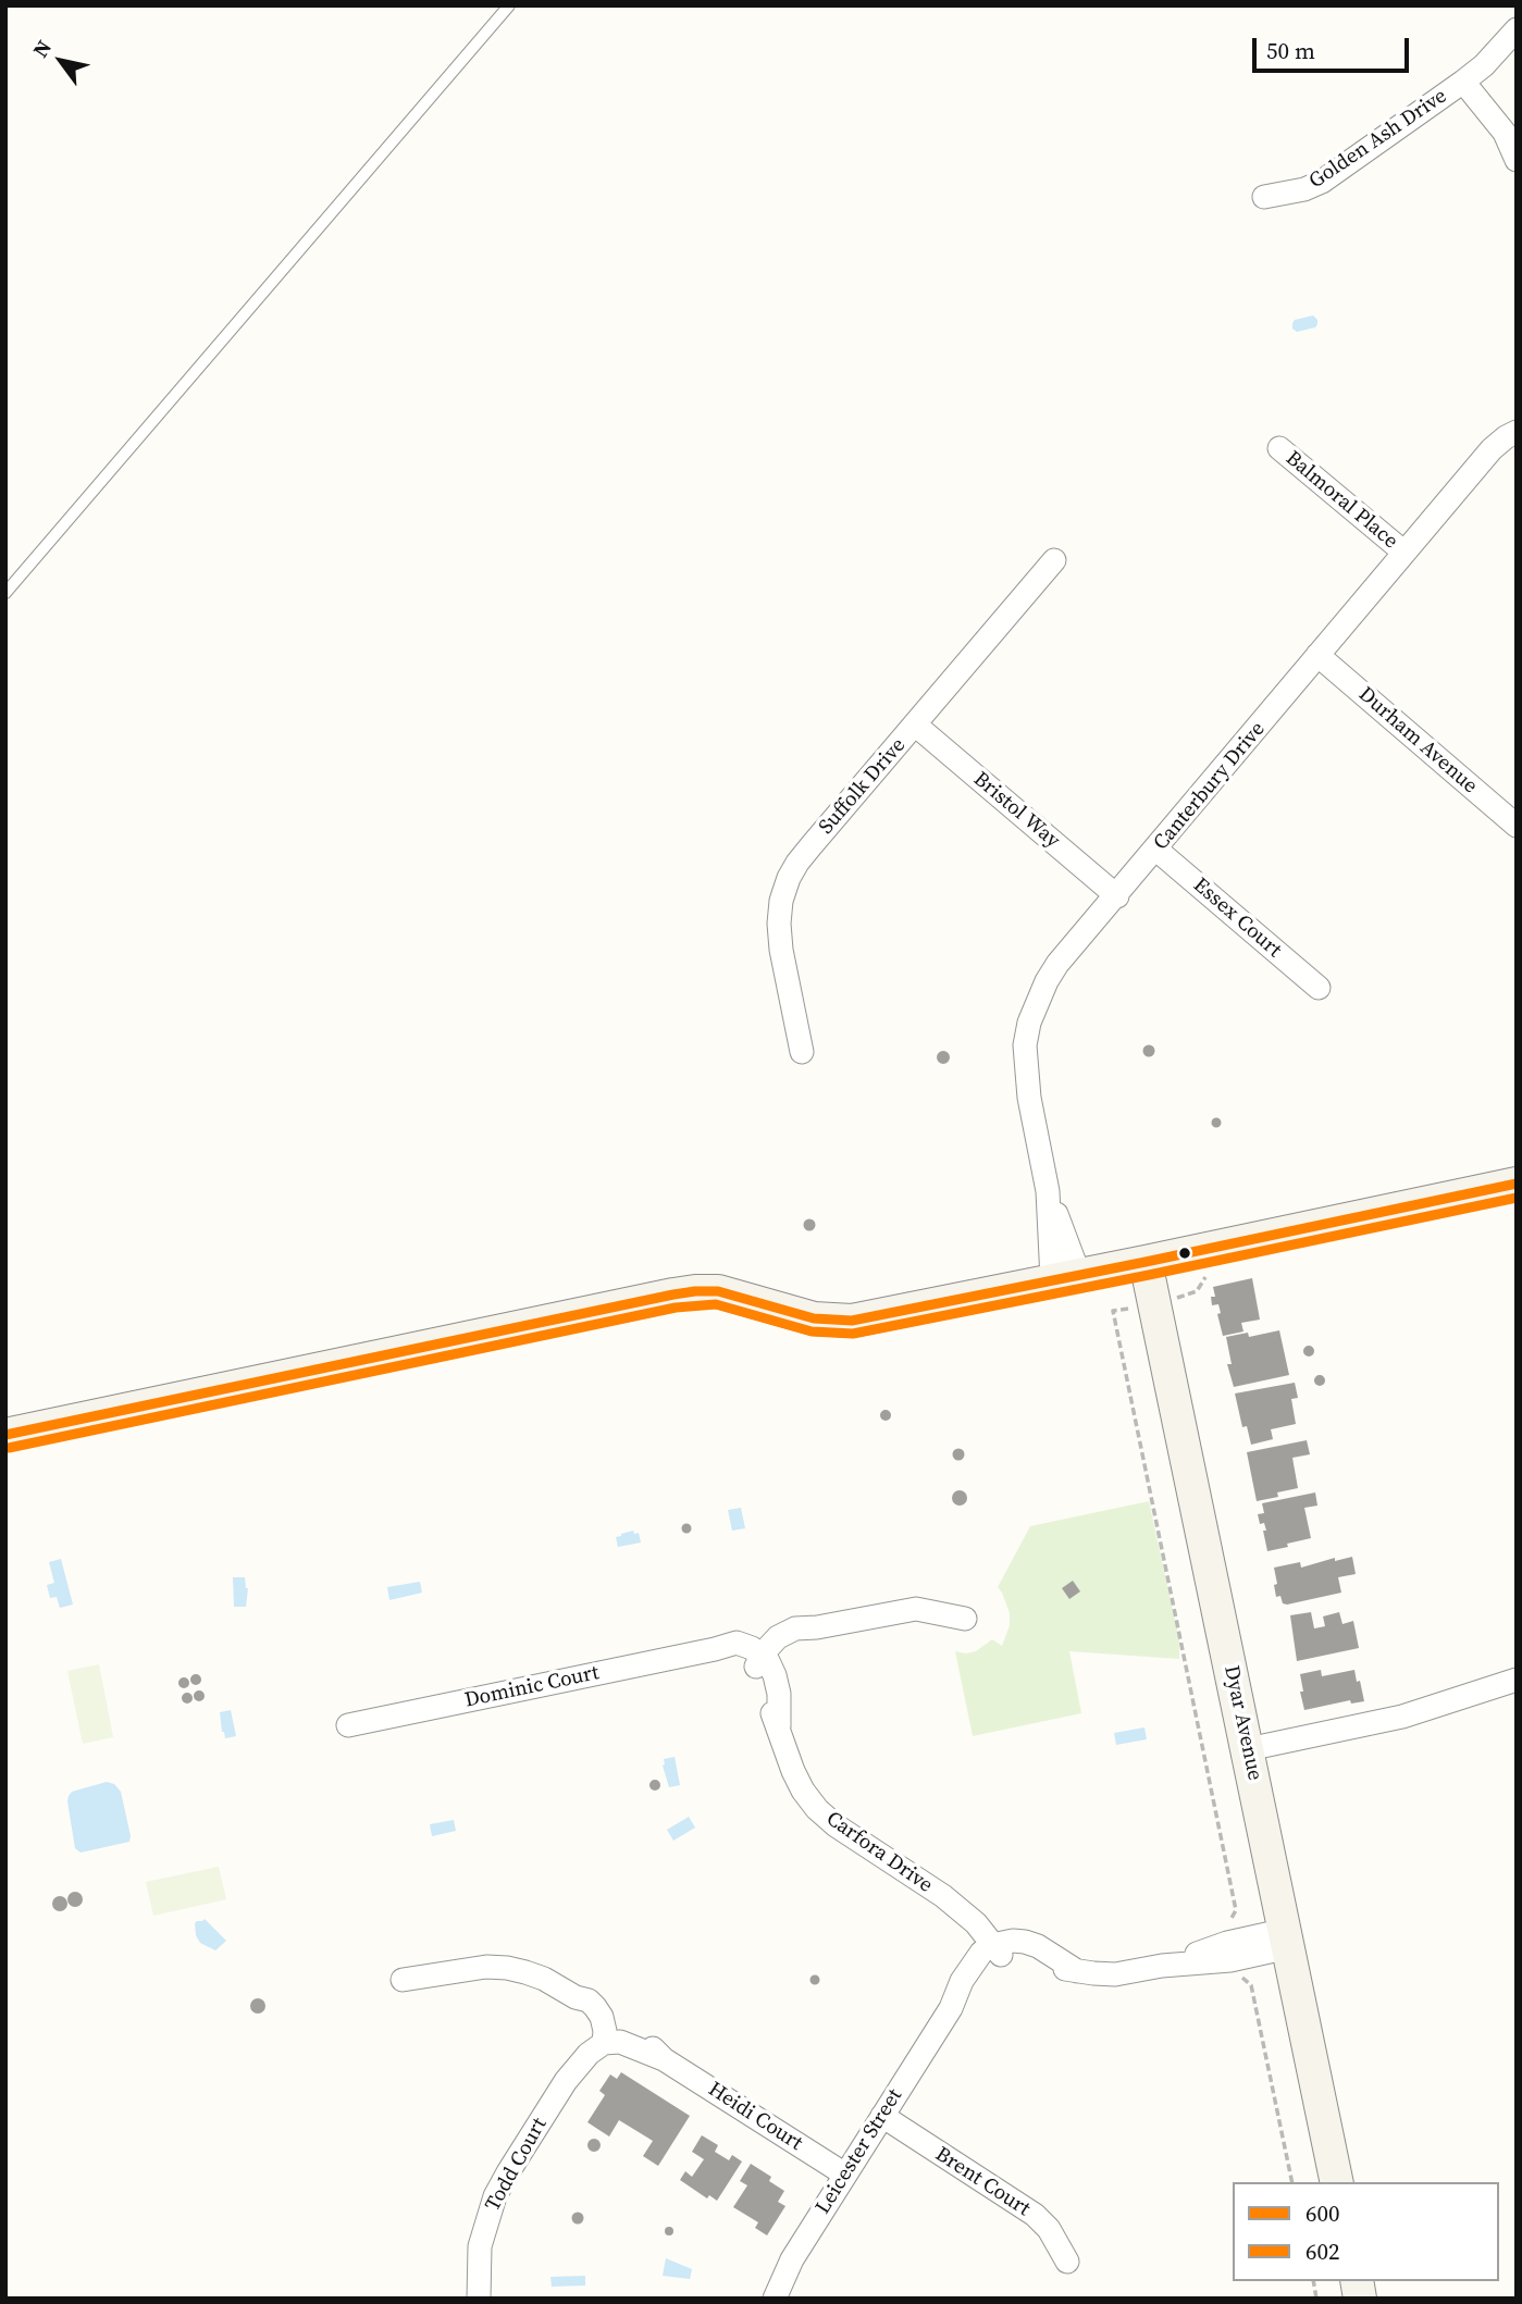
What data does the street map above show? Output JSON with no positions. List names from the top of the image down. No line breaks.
{"streets":{"street":["Golden Ash Drive","Balmoral Place","Durham Avenue","Suffolk Drive","Canterbury Drive","Bristol Way","Essex Court","Dominic Court","Dyar Avenue","Carfora Drive","Heidi Court","Leicester Street","Todd Court","Brent Court"]},"crossings":[["Balmoral Place","Canterbury Drive"],["Durham Avenue","Canterbury Drive"],["Suffolk Drive","Bristol Way"],["Canterbury Drive","Bristol Way"],["Canterbury Drive","Essex Court"],["Dominic Court","Carfora Drive"],["Carfora Drive","Leicester Street"],["Heidi Court","Leicester Street"],["Heidi Court","Todd Court"],["Leicester Street","Brent Court"]],"lines":["transit line 600","transit line 602"],"legend":["600","602"],"scale_bar":"50 m","north":"top left"}
